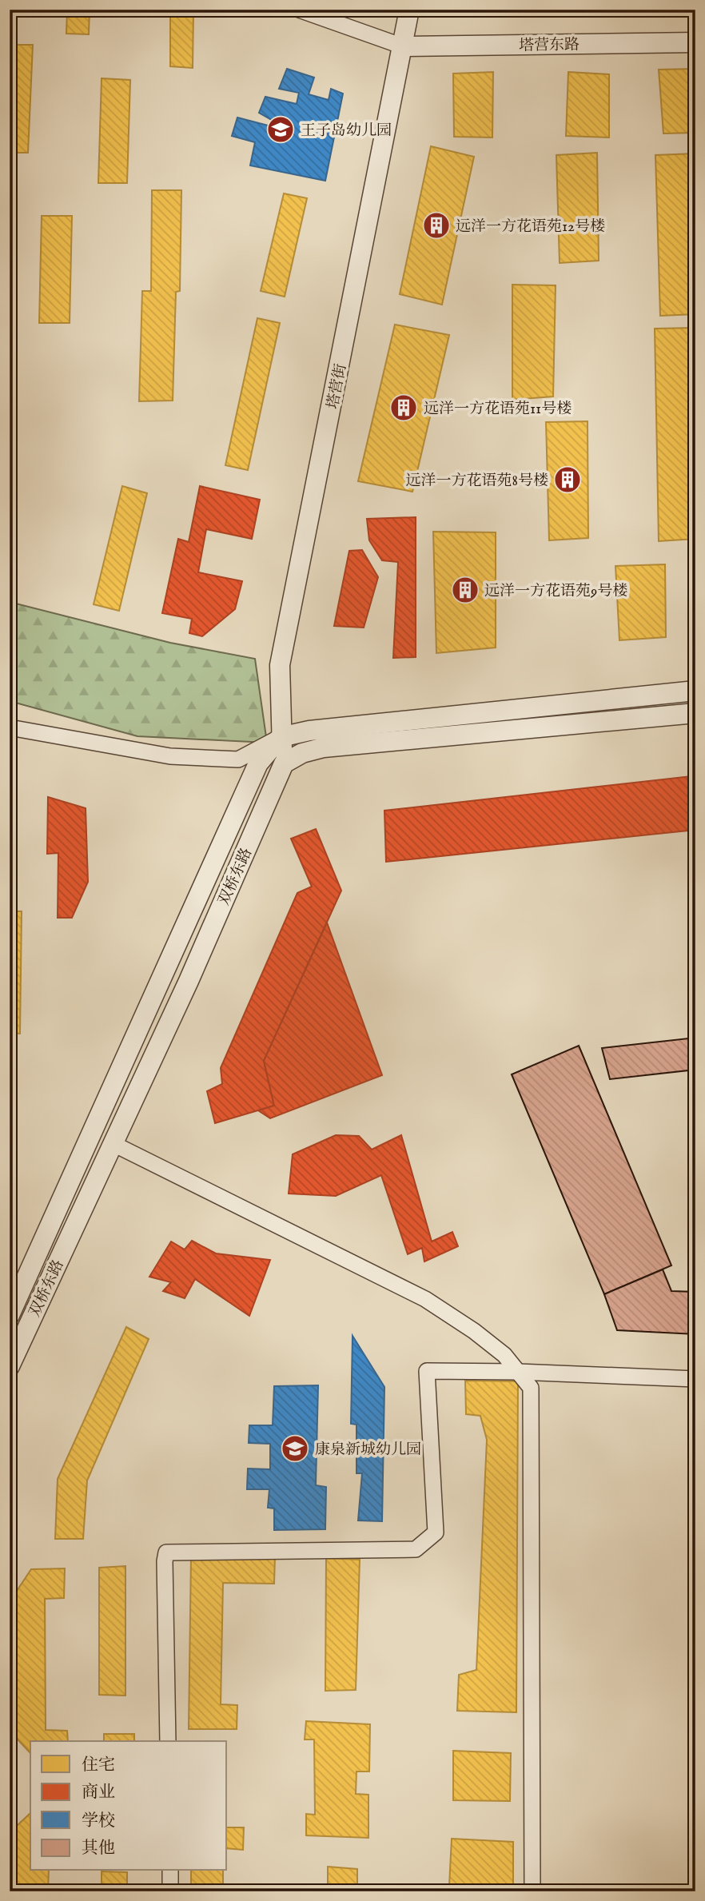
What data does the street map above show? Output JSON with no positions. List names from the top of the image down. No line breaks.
{"streets":{"street":["塔营东路","塔营街","双桥东路"]},"crossings":[["塔营东路","塔营街"],["塔营街","双桥东路"]],"places":{"school or university":["王子岛幼儿园","康泉新城幼儿园"],"building":["远洋一方花语苑12号楼","远洋一方花语苑11号楼","远洋一方花语苑8号楼","远洋一方花语苑9号楼"]},"legend":["住宅","商业","学校","其他"]}
